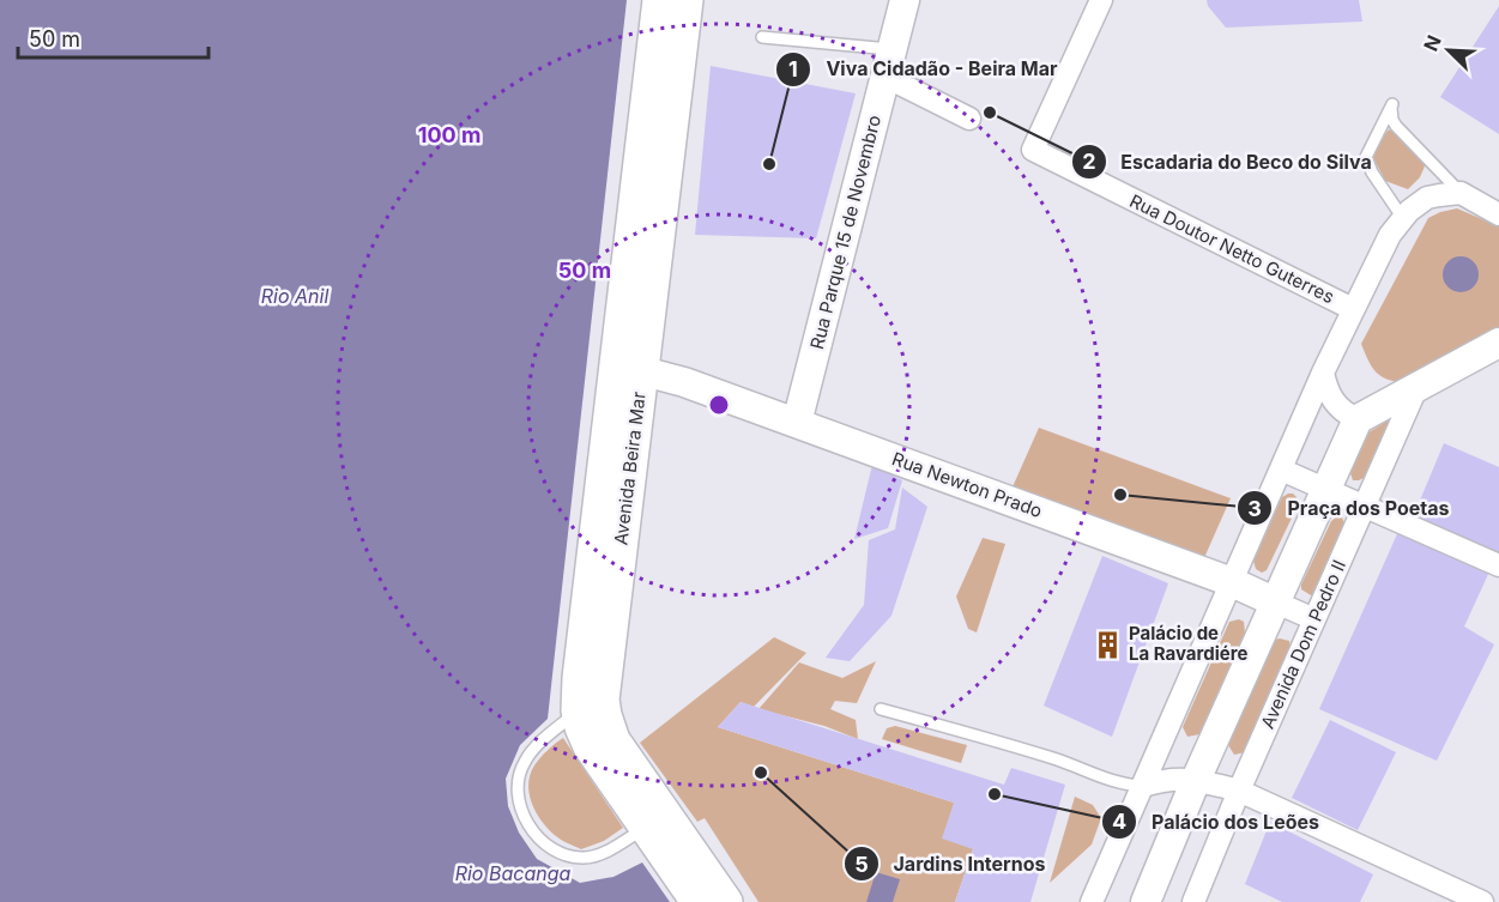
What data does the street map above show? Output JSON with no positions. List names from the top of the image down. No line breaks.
{"streets":{"main road":["Avenida Beira Mar"],"street":["Rua Parque 15 de Novembro","Rua Doutor Netto Guterres","Rua Newton Prado","Avenida Dom Pedro II"]},"crossings":[["Rua Parque 15 de Novembro","Rua Newton Prado"],["Avenida Beira Mar","Rua Newton Prado"],["Rua Newton Prado","Avenida Dom Pedro II"]],"water":["Rio Anil","Rio Bacanga"],"places":{"other":["Escadaria do Beco do Silva","Viva Cidadão - Beira Mar","Praça dos Poetas","Jardins Internos","Palácio dos Leões"],"building":["Palácio de La Ravardiére"]},"scale_bar":"50 m","north":"top left","rings":["100 m","50 m"]}
